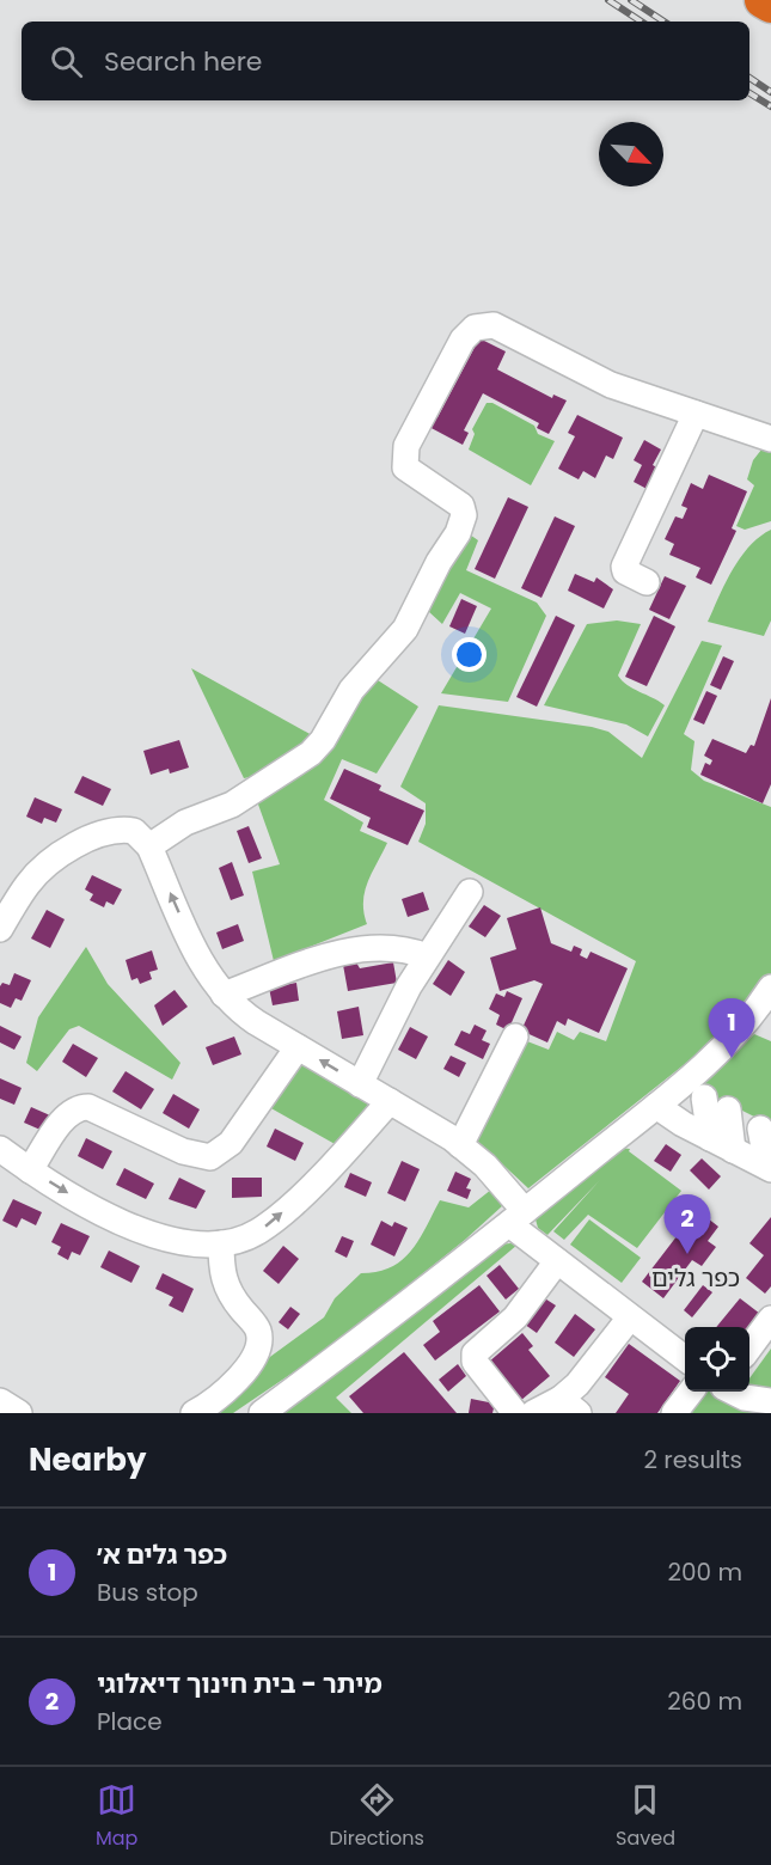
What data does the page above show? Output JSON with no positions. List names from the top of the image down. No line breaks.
{"districts":["כפר גלים"],"north":"bottom right","page":{"search":"Search here","pins":["1","2"],"heading":["Nearby","2 results"],"list":[{"mark":"1","name":"כפר גלים א׳","note":"Bus stop","value":"200 m"},{"mark":"2","name":"מיתר - בית חינוך דיאלוגי","note":"Place","value":"260 m"}],"nav":["Map","Directions","Saved"]}}
